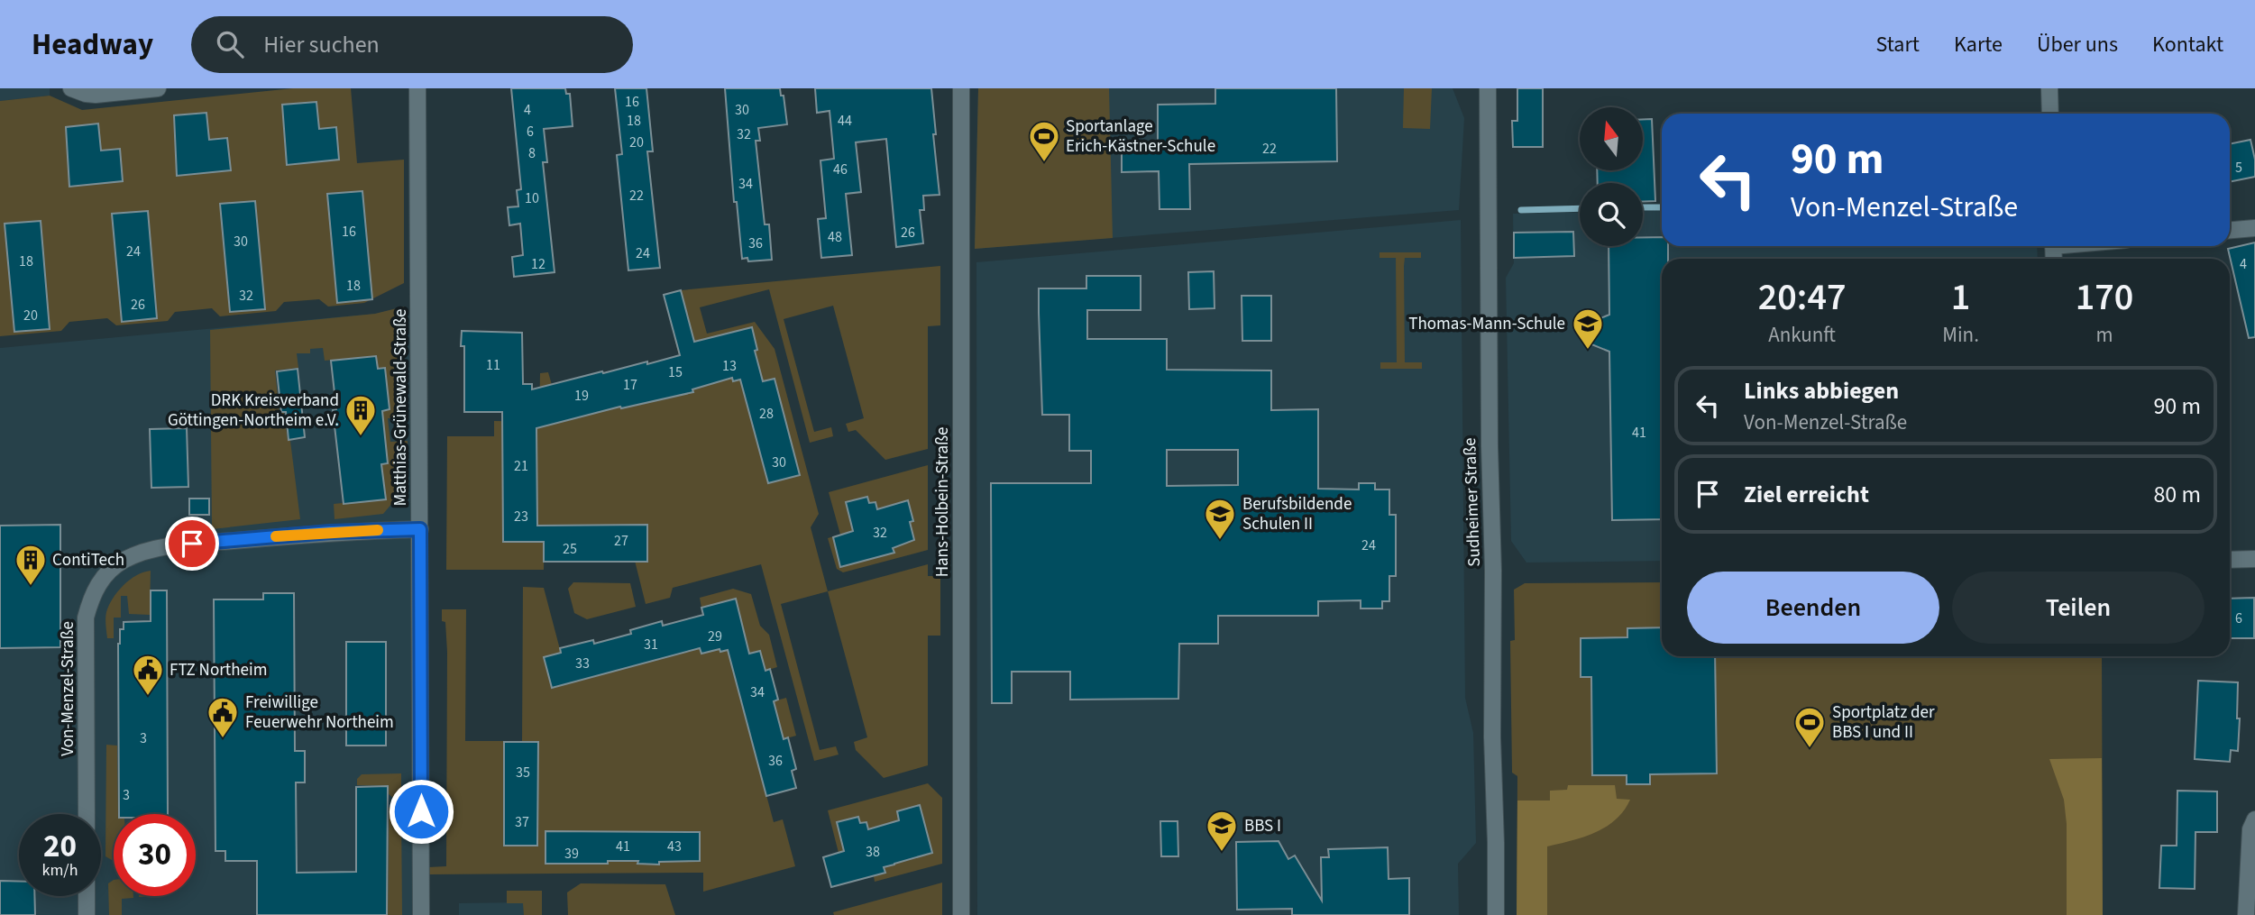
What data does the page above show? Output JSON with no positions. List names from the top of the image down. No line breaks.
{"streets":{"street":["Matthias-Grünewald-Straße","Hans-Holbein-Straße","Sudheimer Straße","Von-Menzel-Straße"]},"crossings":[["Matthias-Grünewald-Straße","Von-Menzel-Straße"]],"places":{"sports":["Sportanlage Erich-Kästner-Schule","Sportplatz der BBS I und II"],"school or university":["Thomas-Mann-Schule","Berufsbildende Schulen II","BBS I"],"building":["DRK Kreisverband Göttingen-Northeim e.V.","ContiTech"],"public building":["FTZ Northeim","Freiwillige Feuerwehr Northeim"]},"house_numbers":["16","4","30","18","44","6","32","20","22","8","5","46","34","22","10","16","26","48","30","36","24","24","18","12","4","18","32","26","20","11","13","15","17","19","28","41","30","21","23","32","27","24","25","6","29","31","33","34","3","36","35","3","37","41","43","38","39"],"north":"top","page":{"header":"Headway","search":"Hier suchen","nav":["Start","Karte","Über uns","Kontakt"],"turn":["90 m","Von-Menzel-Straße"],"eta":["20:47","Ankunft","1","Min.","170","m"],"list":[{"name":"Links abbiegen","note":"Von-Menzel-Straße","value":"90 m"},{"name":"Ziel erreicht","value":"80 m"}],"buttons":["Beenden","Teilen"],"speed":"20 km/h","limit":"30"}}
